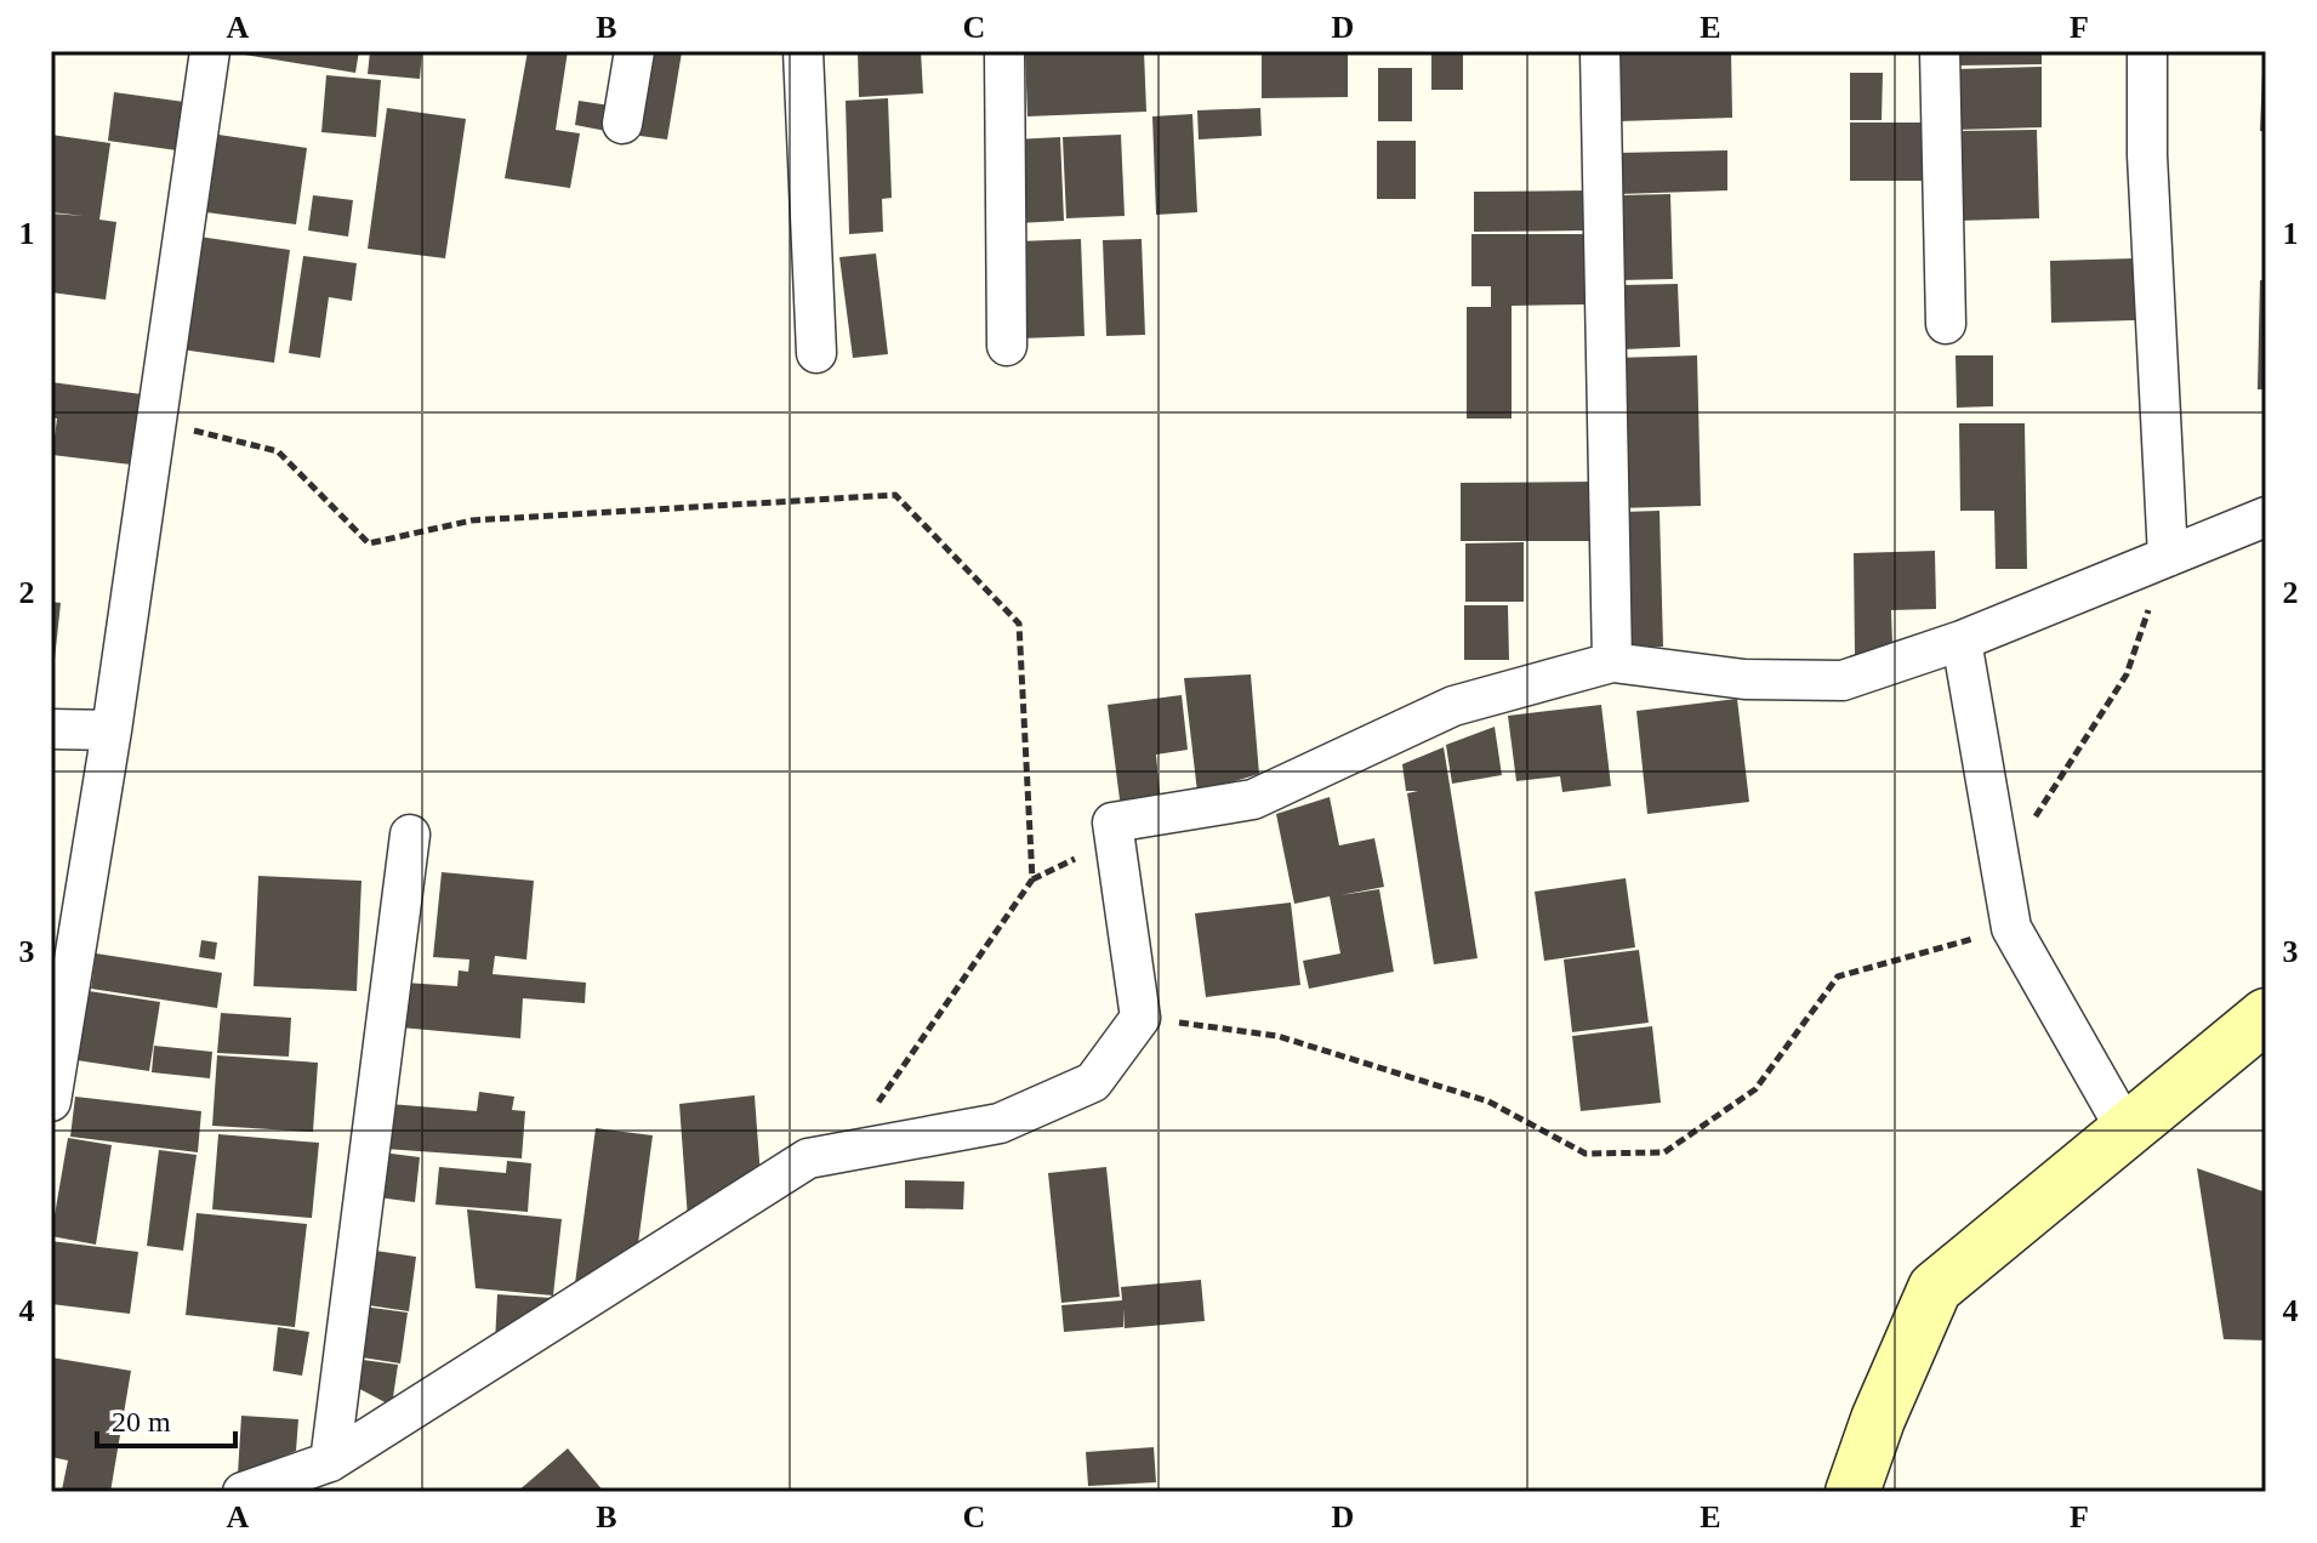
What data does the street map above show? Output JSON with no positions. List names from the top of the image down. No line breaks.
{"scale_bar":"20 m","grid":{"columns":["A","B","C","D","E","F"],"rows":["1","2","3","4"]}}
